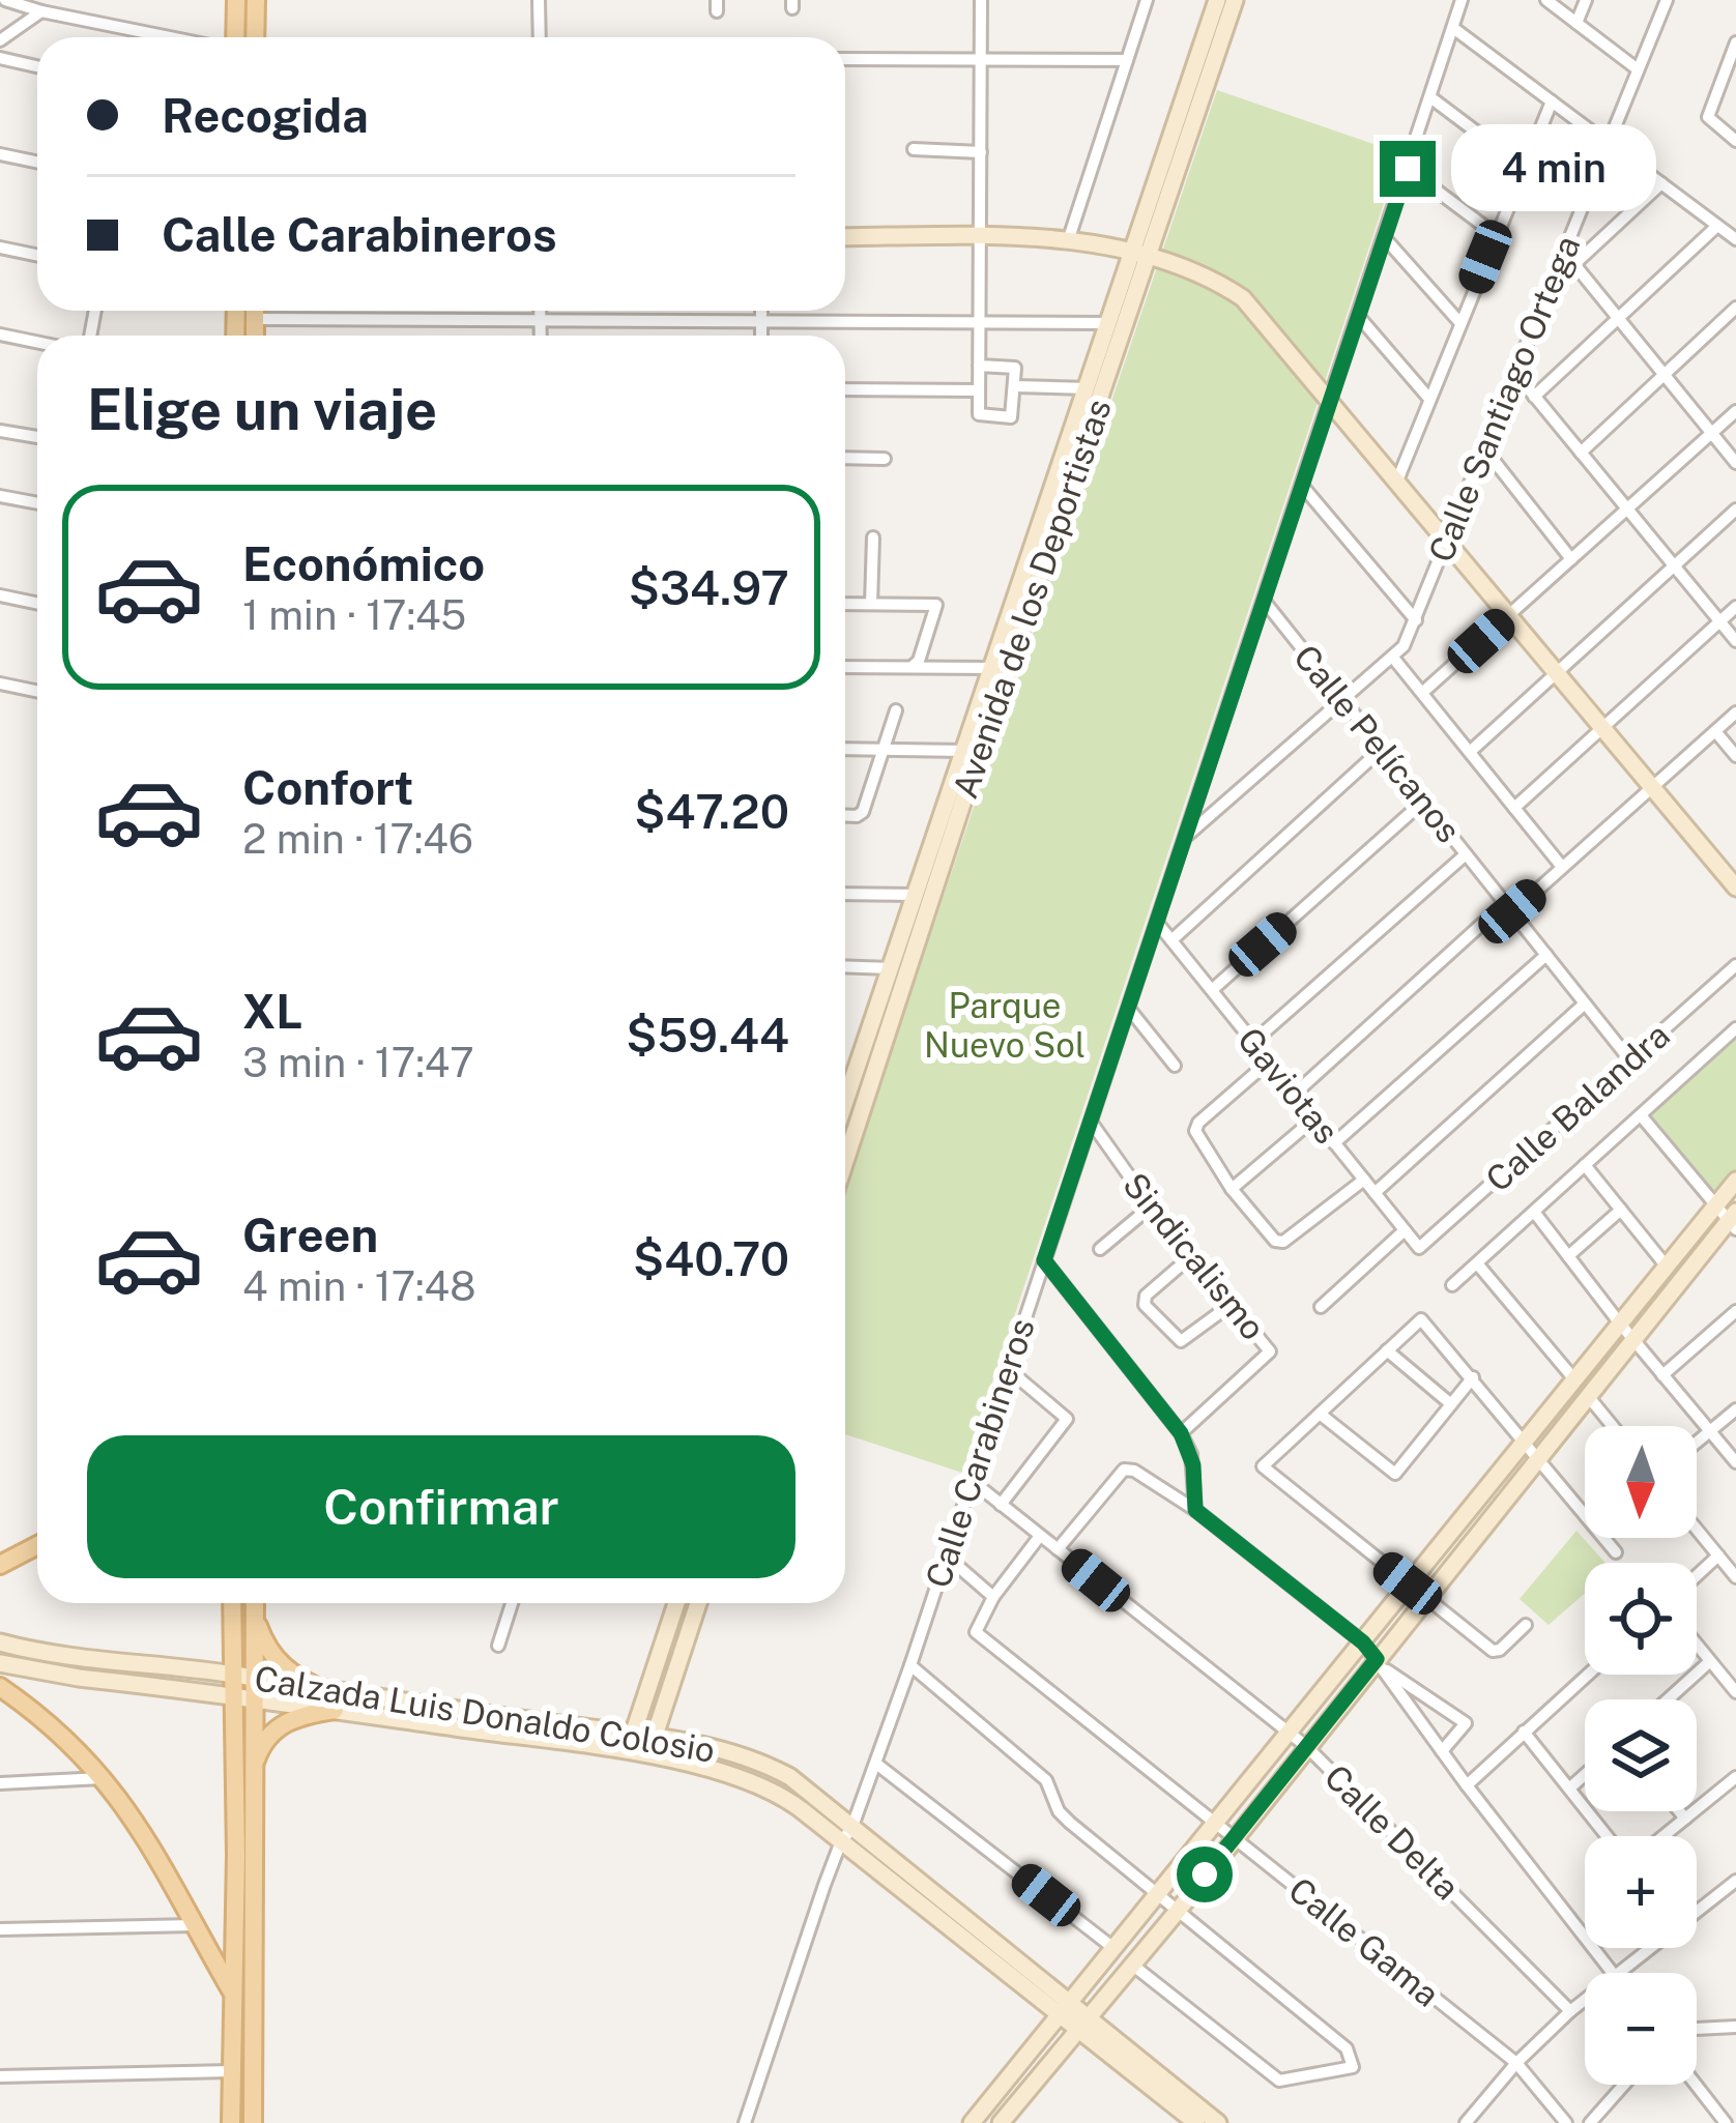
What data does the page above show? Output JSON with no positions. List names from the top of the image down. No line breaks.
{"streets":{"street":["Calle Santiago Ortega","Avenida de los Deportistas","Calle Pelícanos","Gaviotas","Calle Balandra","Sindicalismo","Calle Carabineros","Calzada Luis Donaldo Colosio","Calle Delta","Calle Gama"]},"crossings":[["Calle Santiago Ortega","Calle Pelícanos"],["Calle Santiago Ortega","Calle Carabineros"],["Calle Pelícanos","Calle Balandra"],["Calle Pelícanos","Calle Carabineros"],["Gaviotas","Calle Balandra"],["Gaviotas","Calle Carabineros"],["Sindicalismo","Calle Carabineros"],["Calle Carabineros","Calzada Luis Donaldo Colosio"],["Calle Carabineros","Calle Delta"]],"parks":["Parque Nuevo Sol"],"north":"bottom","page":{"banner":["Recogida","Calle Carabineros"],"bubble":"4 min","heading":"Elige un viaje","list":[{"name":"Económico","note":"1 min · 17:45","value":"$34.97"},{"name":"Confort","note":"2 min · 17:46","value":"$47.20"},{"name":"XL","note":"3 min · 17:47","value":"$59.44"},{"name":"Green","note":"4 min · 17:48","value":"$40.70"}],"buttons":"Confirmar","map_buttons":["+","−"]}}
